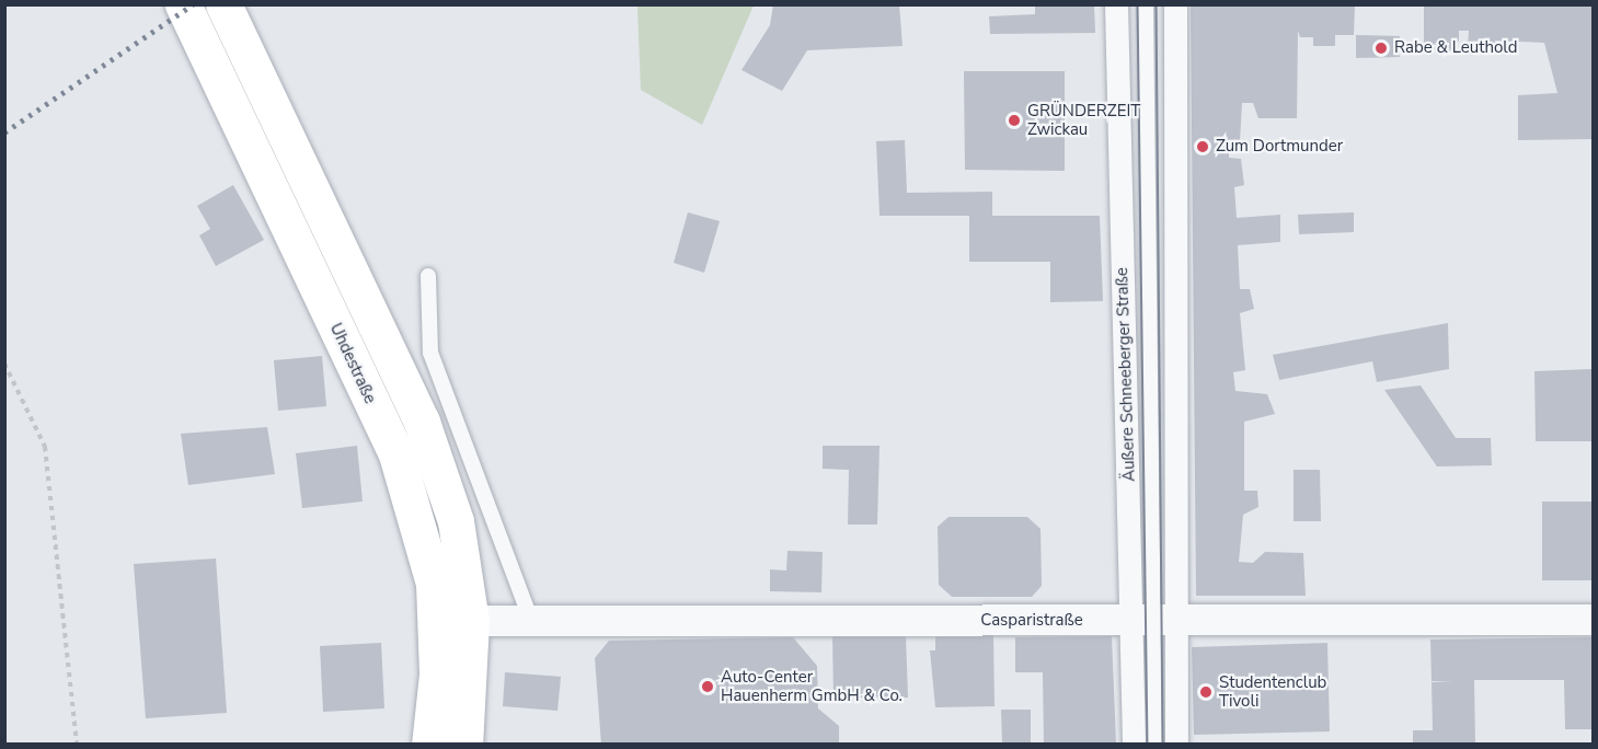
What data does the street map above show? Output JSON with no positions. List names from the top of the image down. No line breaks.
{"streets":{"main road":["Uhdestraße"],"street":["Äußere Schneeberger Straße","Casparistraße"]},"crossings":[["Äußere Schneeberger Straße","Casparistraße"]],"places":["Rabe & Leuthold","GRÜNDERZEIT Zwickau","Zum Dortmunder","Auto-Center Hauenherm GmbH & Co.","Studentenclub Tivoli"]}
